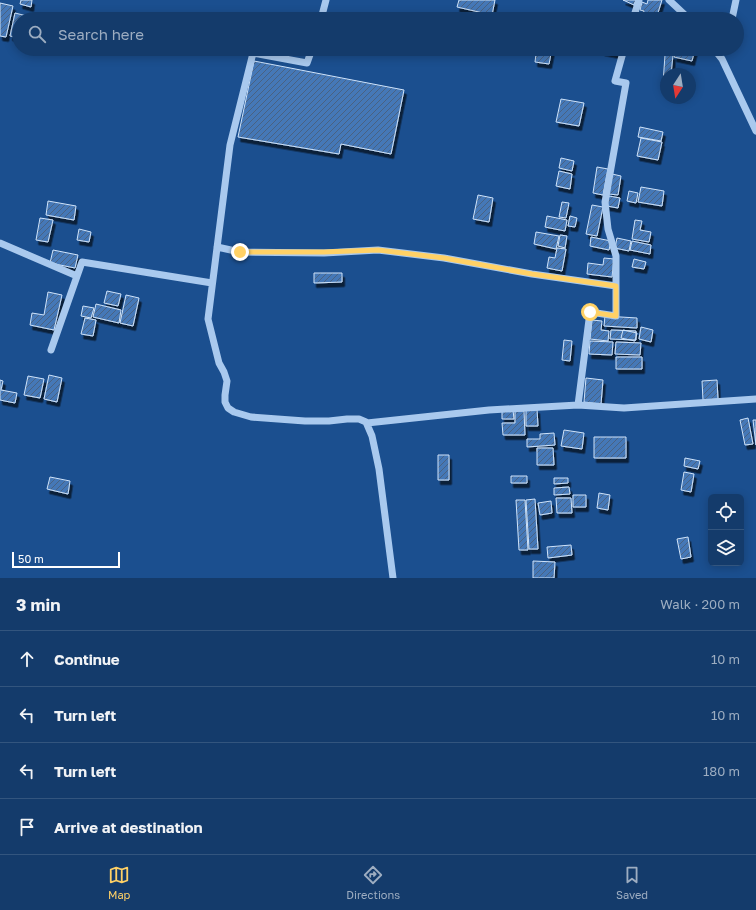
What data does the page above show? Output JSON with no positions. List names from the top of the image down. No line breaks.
{"scale_bar":"50 m","north":"bottom","page":{"search":"Search here","scale":"50 m","heading":["3 min","Walk · 200 m"],"list":[["Continue","10 m"],["Turn left","10 m"],["Turn left","180 m"],"Arrive at destination"],"nav":["Map","Directions","Saved"]}}
